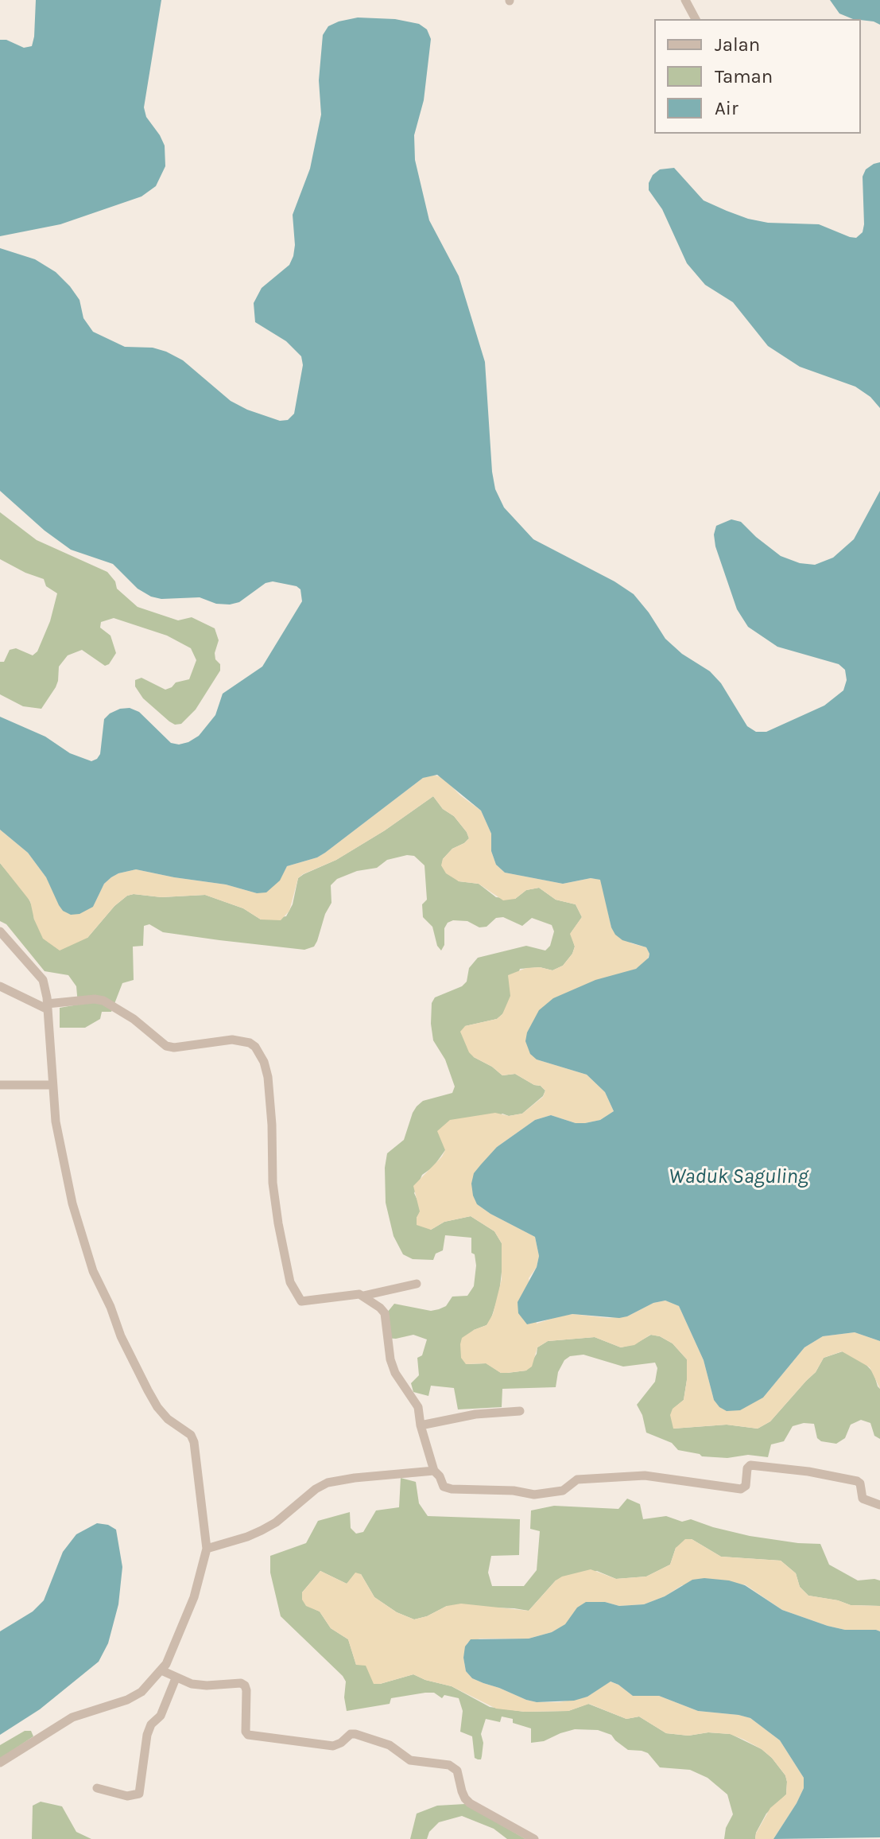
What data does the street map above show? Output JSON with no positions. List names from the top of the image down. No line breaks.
{"water":["Waduk Saguling"],"legend":["Jalan","Taman","Air"]}
